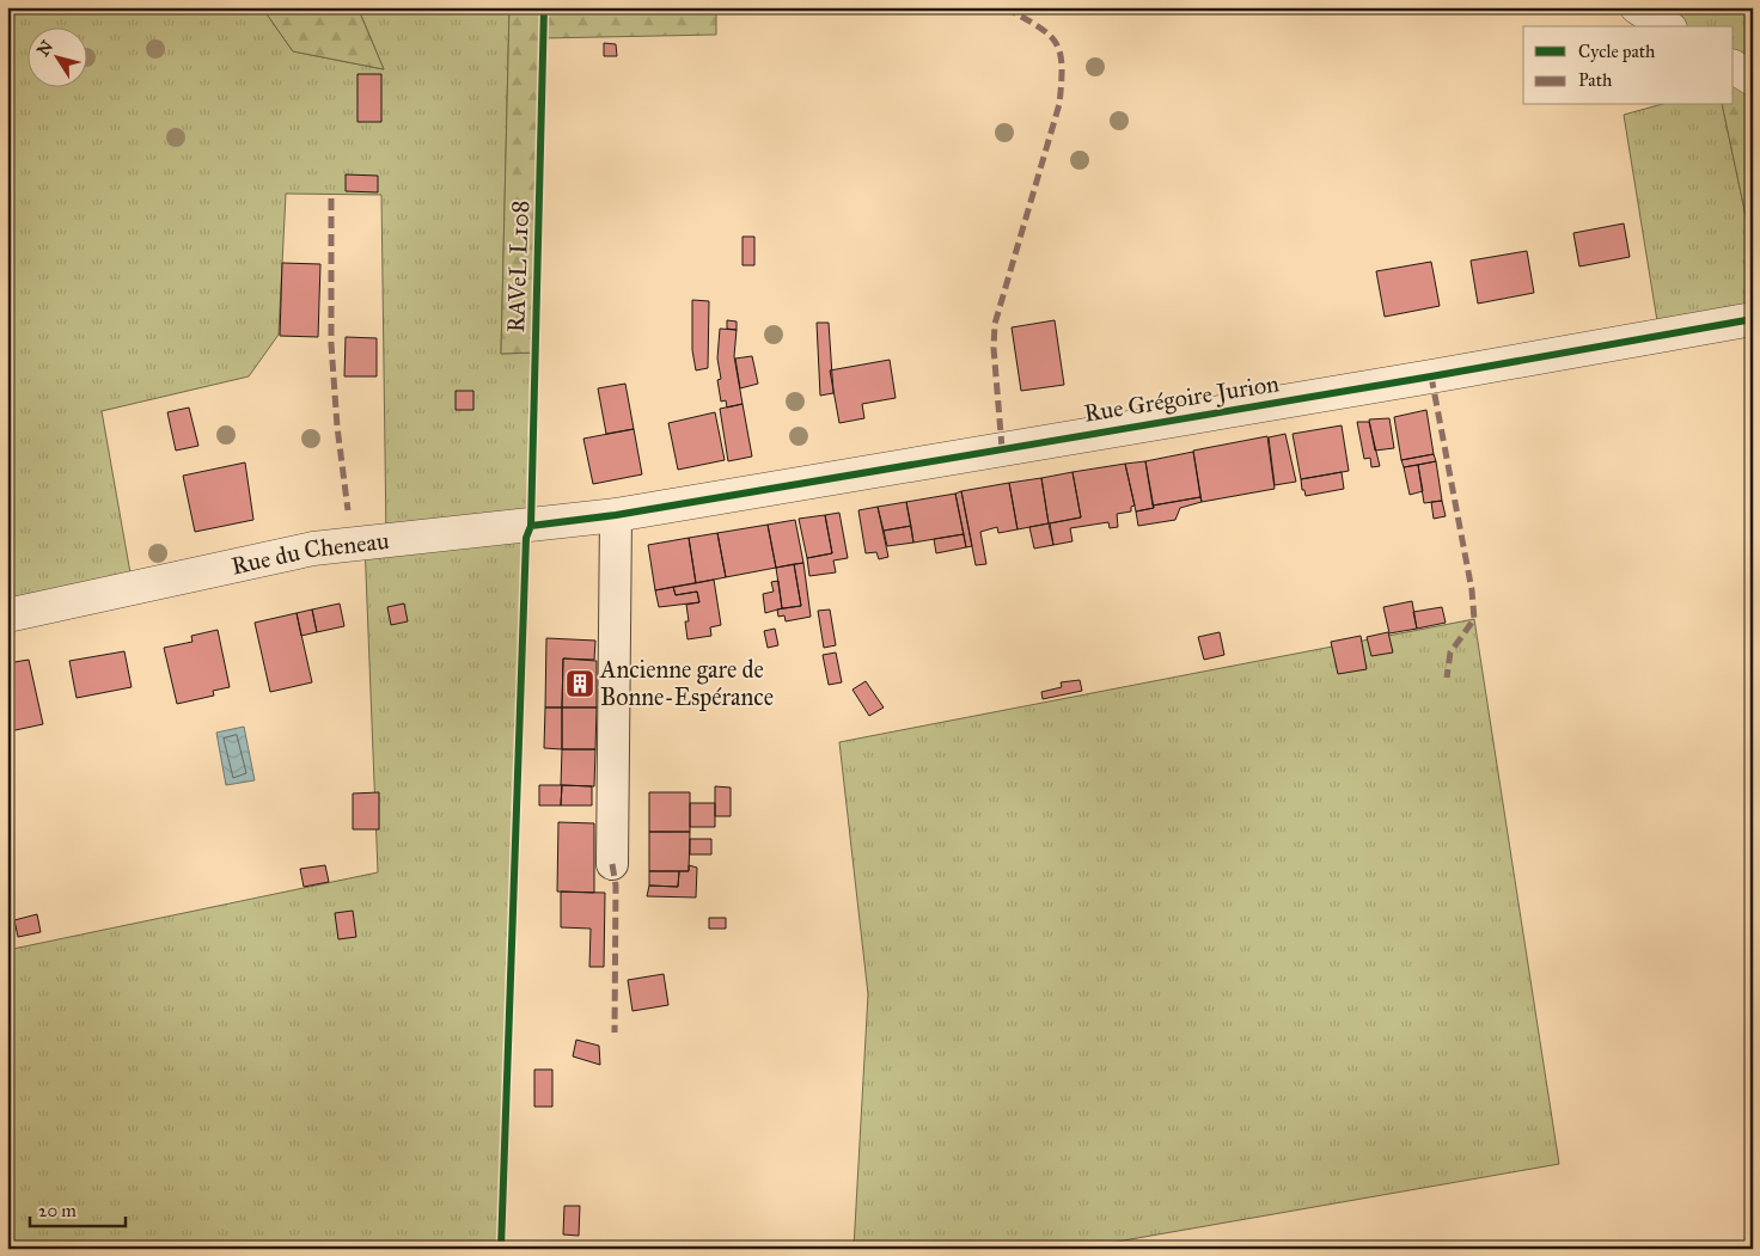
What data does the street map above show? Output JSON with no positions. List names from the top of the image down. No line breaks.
{"streets":{"street":["Rue Grégoire Jurion","Rue du Cheneau"],"cycle path":["RAVeL L108"]},"crossings":[["Rue Grégoire Jurion","Rue du Cheneau"]],"places":{"building":["Ancienne gare de Bonne-Espérance"]},"legend":["Cycle path","Path"],"scale_bar":"20 m","north":"top left"}
